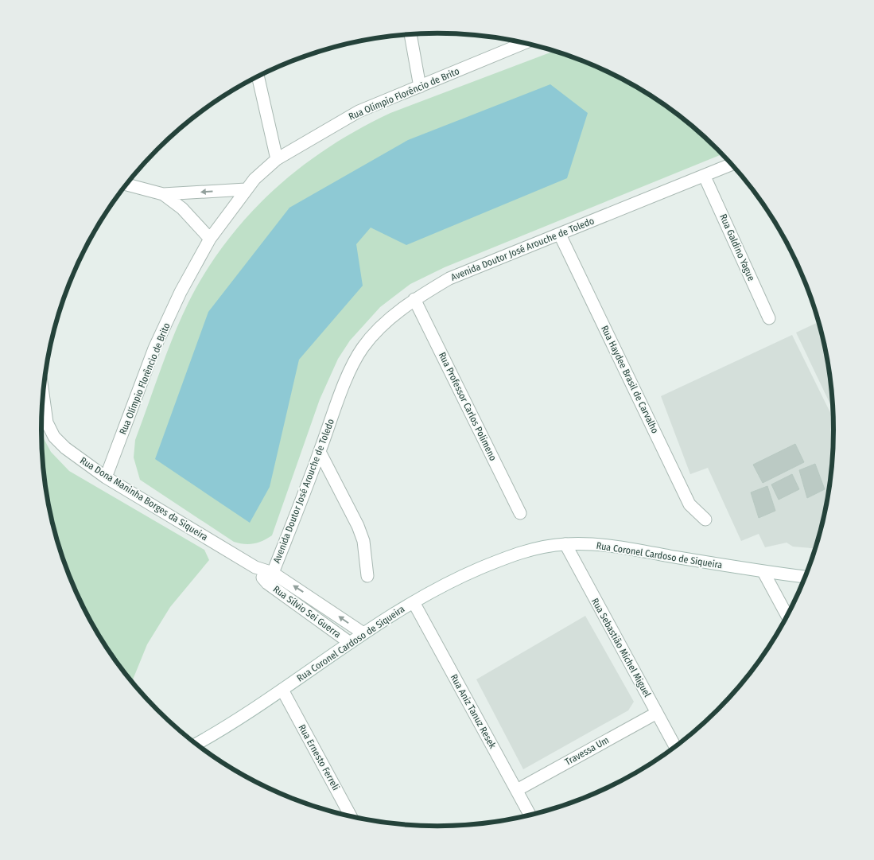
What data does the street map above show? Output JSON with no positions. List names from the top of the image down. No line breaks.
{"streets":{"street":["Rua Olímpio Florêncio de Brito","Rua Galdino Yague","Avenida Doutor José Arouche de Toledo","Rua Haydee Brasil de Carvalho","Rua Professor Carlos Polimeno","Rua Dona Maninha Borges da Siqueira","Rua Coronel Cardoso de Siqueira","Rua Sílvio Sei Guerra","Rua Sebastião Michel Miguel","Rua Aniz Tanuz Resek","Travessa Um","Rua Ernesto Ferreli"]},"crossings":[["Rua Olímpio Florêncio de Brito","Rua Dona Maninha Borges da Siqueira"],["Rua Galdino Yague","Avenida Doutor José Arouche de Toledo"],["Avenida Doutor José Arouche de Toledo","Rua Haydee Brasil de Carvalho"],["Avenida Doutor José Arouche de Toledo","Rua Professor Carlos Polimeno"],["Avenida Doutor José Arouche de Toledo","Rua Sílvio Sei Guerra"],["Rua Dona Maninha Borges da Siqueira","Rua Sílvio Sei Guerra"],["Rua Coronel Cardoso de Siqueira","Rua Sílvio Sei Guerra"],["Rua Coronel Cardoso de Siqueira","Rua Sebastião Michel Miguel"],["Rua Coronel Cardoso de Siqueira","Rua Aniz Tanuz Resek"],["Rua Coronel Cardoso de Siqueira","Rua Ernesto Ferreli"],["Rua Sebastião Michel Miguel","Travessa Um"],["Rua Aniz Tanuz Resek","Travessa Um"]]}
